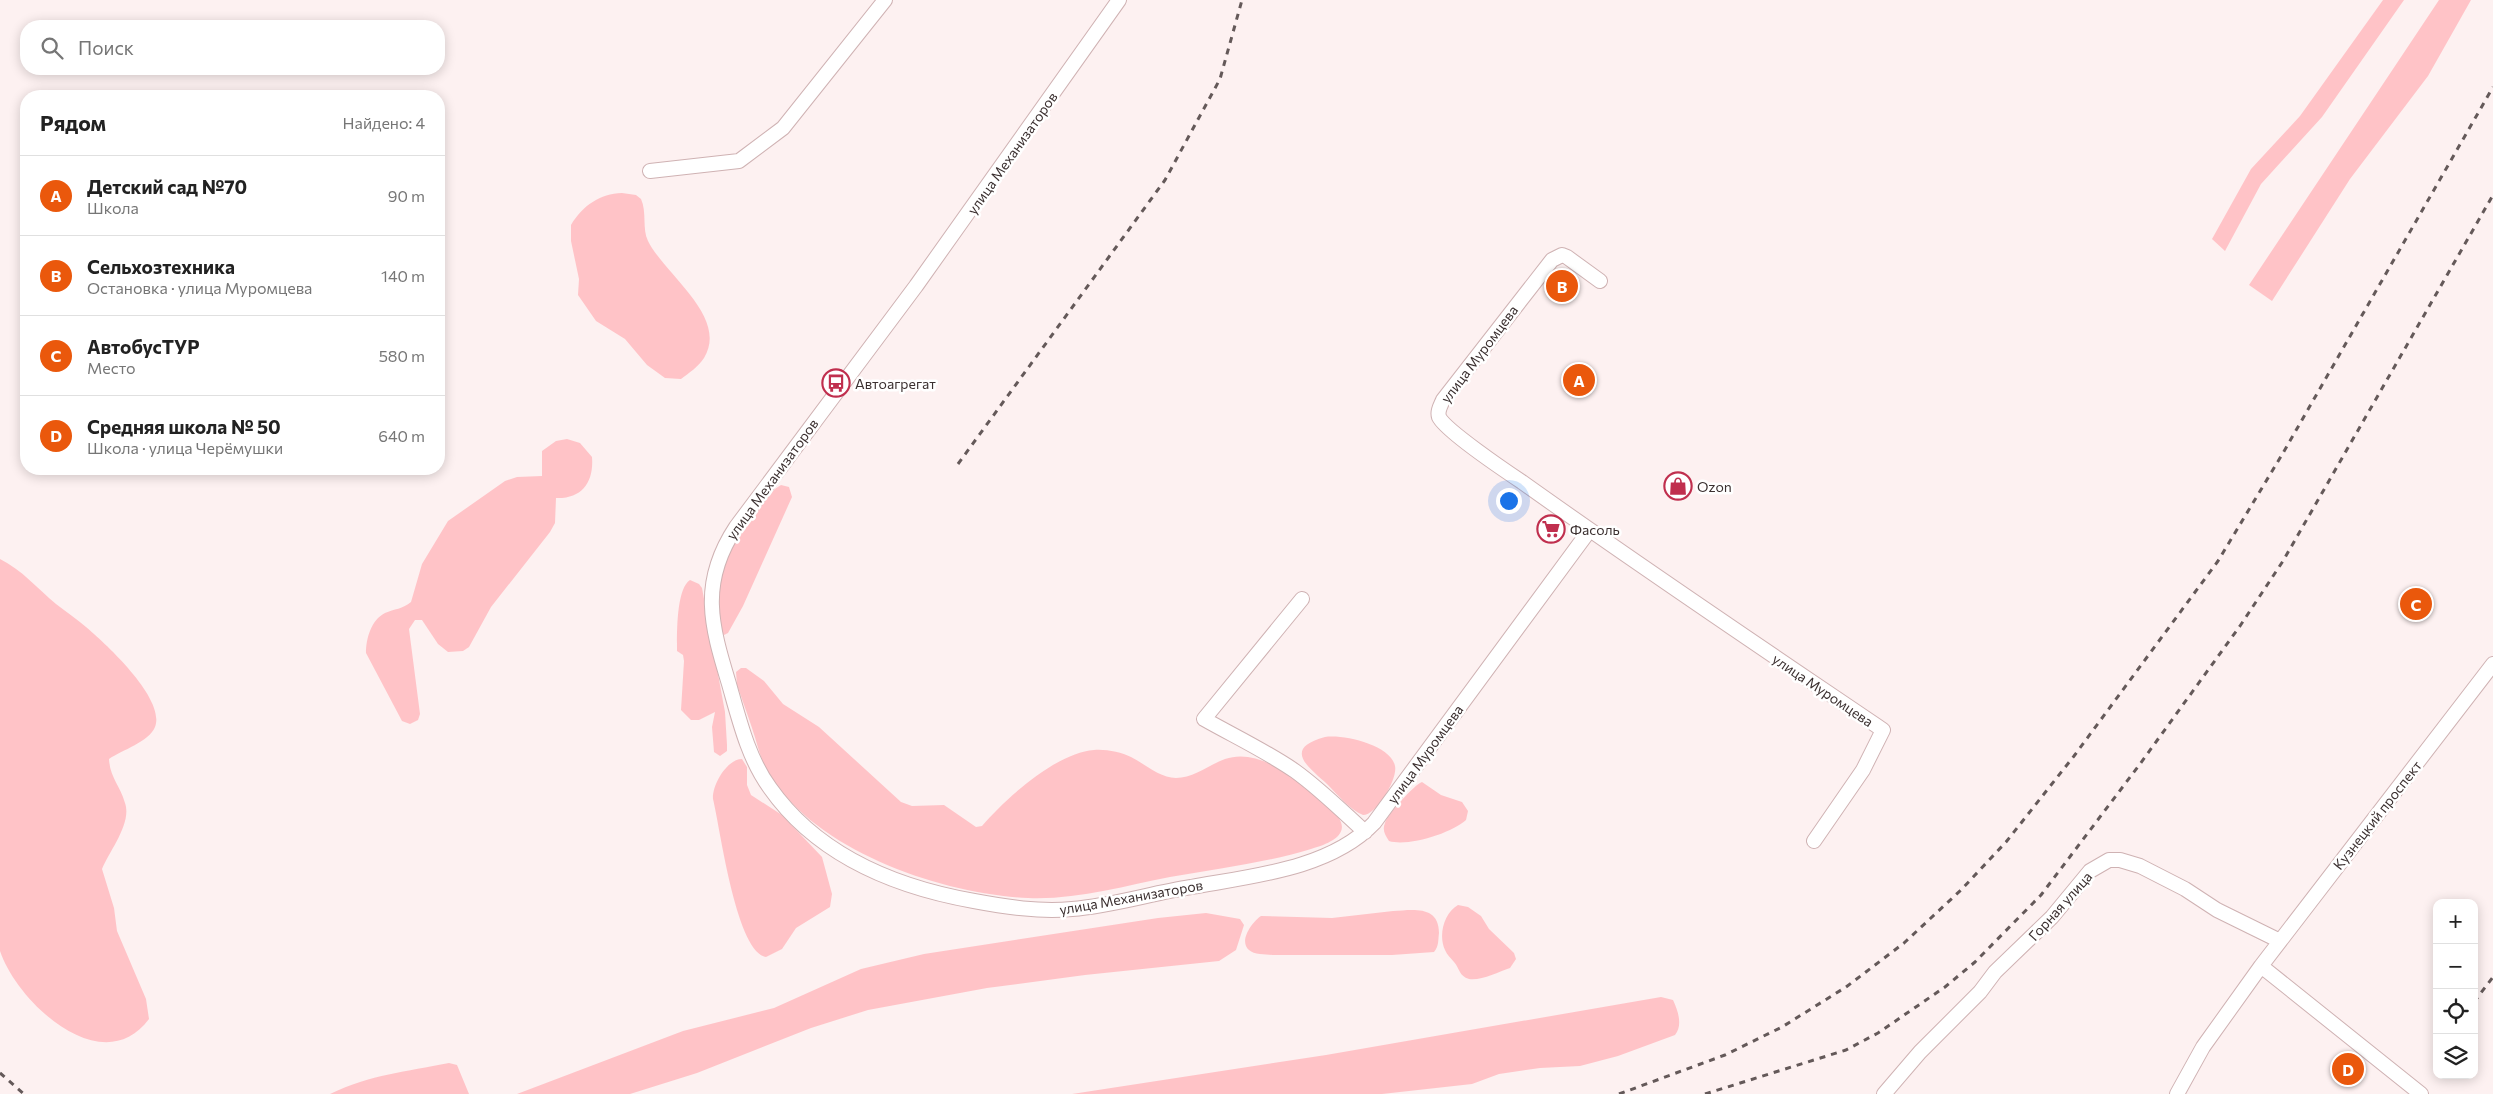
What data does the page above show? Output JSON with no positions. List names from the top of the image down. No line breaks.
{"streets":{"street":["улица Механизаторов","улица Муромцева","Кузнецкий проспект","Горная улица"]},"crossings":[["улица Механизаторов","улица Муромцева"],["Кузнецкий проспект","Горная улица"]],"places":{"bus stop":["Автоагрегат"],"shop":["Ozon"],"supermarket":["Фасоль"]},"page":{"search":"Поиск","heading":["Рядом","Найдено: 4"],"list":[{"mark":"A","name":"Детский сад №70","note":"Школа","value":"90 m"},{"mark":"B","name":"Сельхозтехника","note":"Остановка · улица Муромцева","value":"140 m"},{"mark":"C","name":"АвтобусТУР","note":"Место","value":"580 m"},{"mark":"D","name":"Средняя школа № 50","note":"Школа · улица Черёмушки","value":"640 m"}],"pins":["B","A","C","D"],"map_buttons":["+","−"]}}
